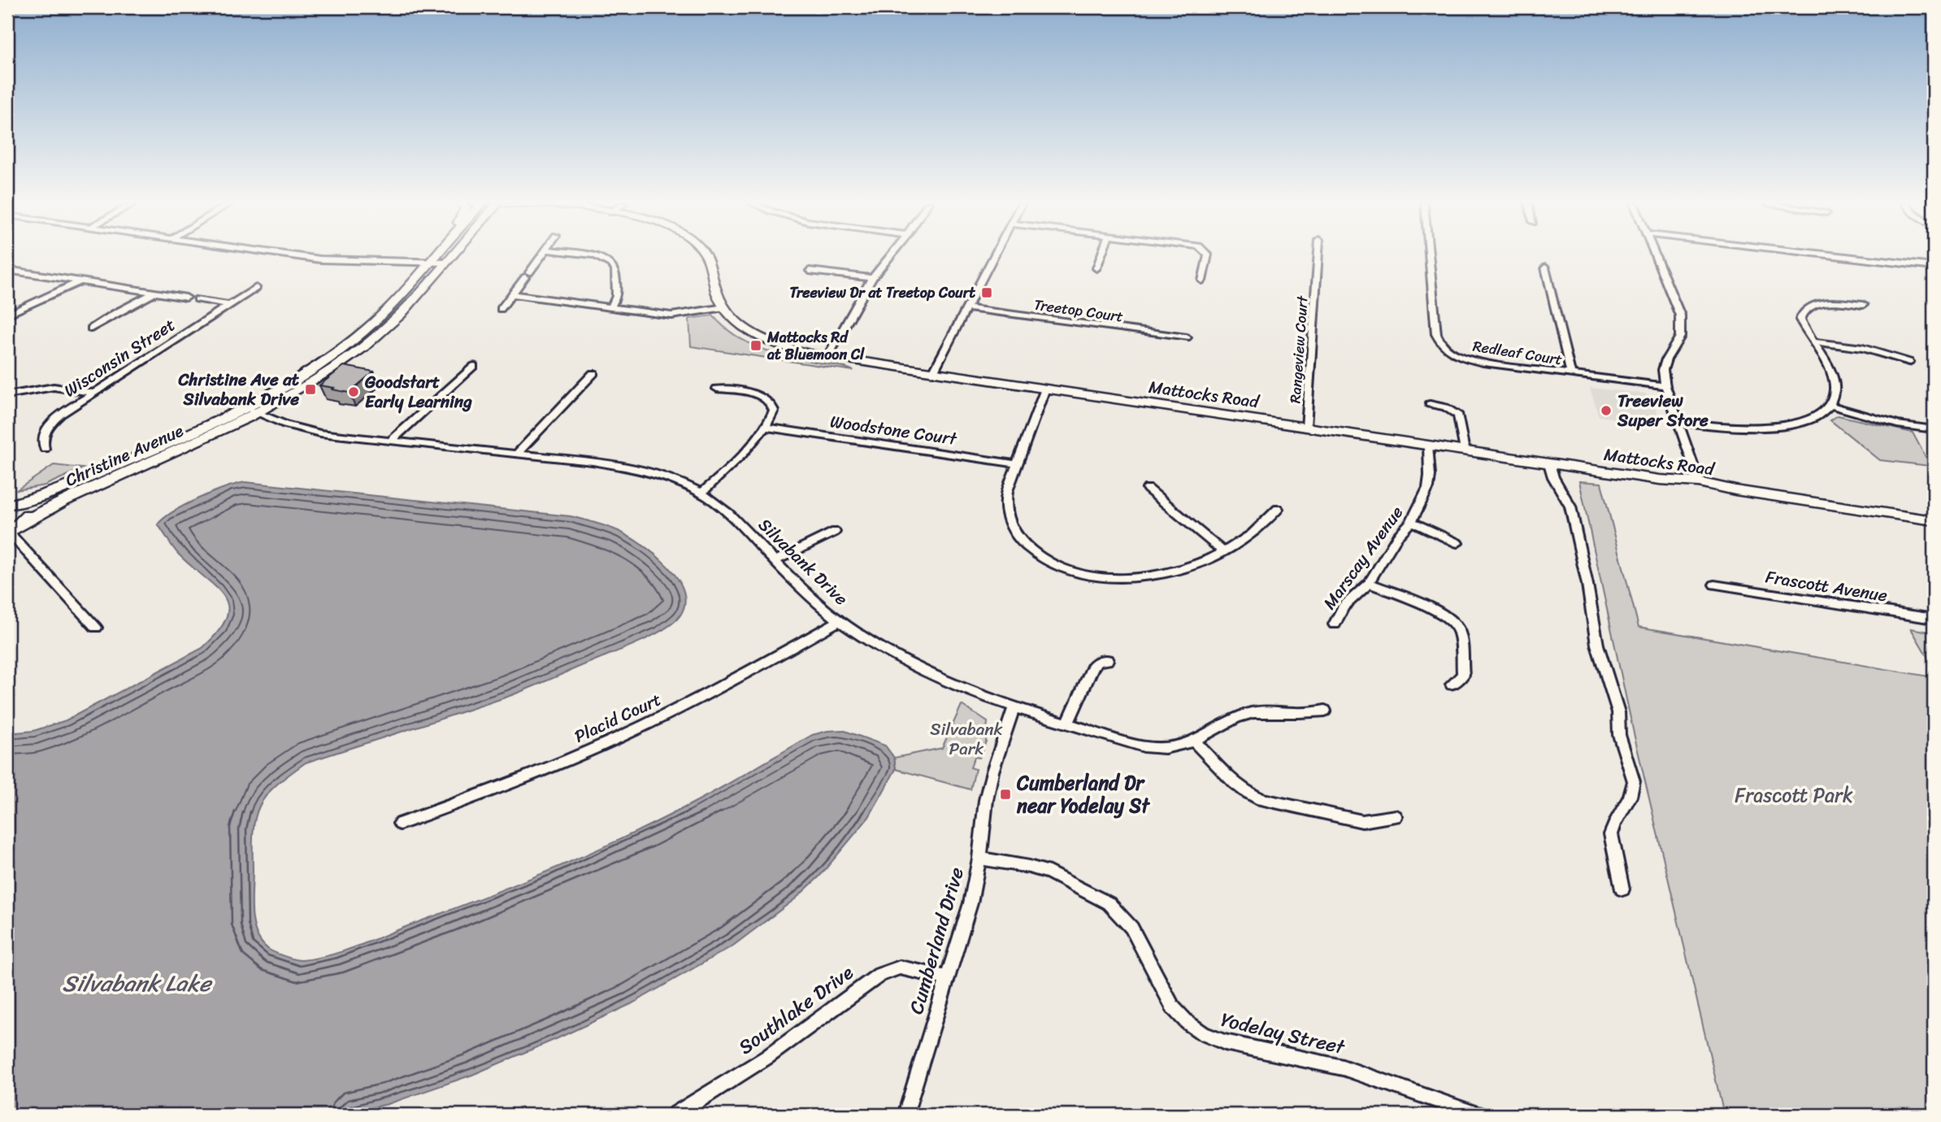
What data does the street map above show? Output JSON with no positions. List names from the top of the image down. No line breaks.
{"streets":{"main road":["Christine Avenue"],"street":["Treetop Court","Rangeview Court","Redleaf Court","Wisconsin Street","Mattocks Road","Woodstone Court","Marscay Avenue","Silvabank Drive","Frascott Avenue","Placid Court","Cumberland Drive","Southlake Drive","Yodelay Street"]},"crossings":[["Rangeview Court","Mattocks Road"],["Mattocks Road","Marscay Avenue"],["Christine Avenue","Silvabank Drive"],["Silvabank Drive","Placid Court"],["Silvabank Drive","Cumberland Drive"],["Cumberland Drive","Southlake Drive"],["Cumberland Drive","Yodelay Street"]],"water":["Silvabank Lake"],"parks":["Silvabank Park","Frascott Park"],"places":{"transit":["Treeview Dr at Treetop Court","Mattocks Rd at Bluemoon Cl","Christine Ave at Silvabank Drive","Cumberland Dr near Yodelay St"],"other":["Goodstart Early Learning","Treeview Super Store"]}}
